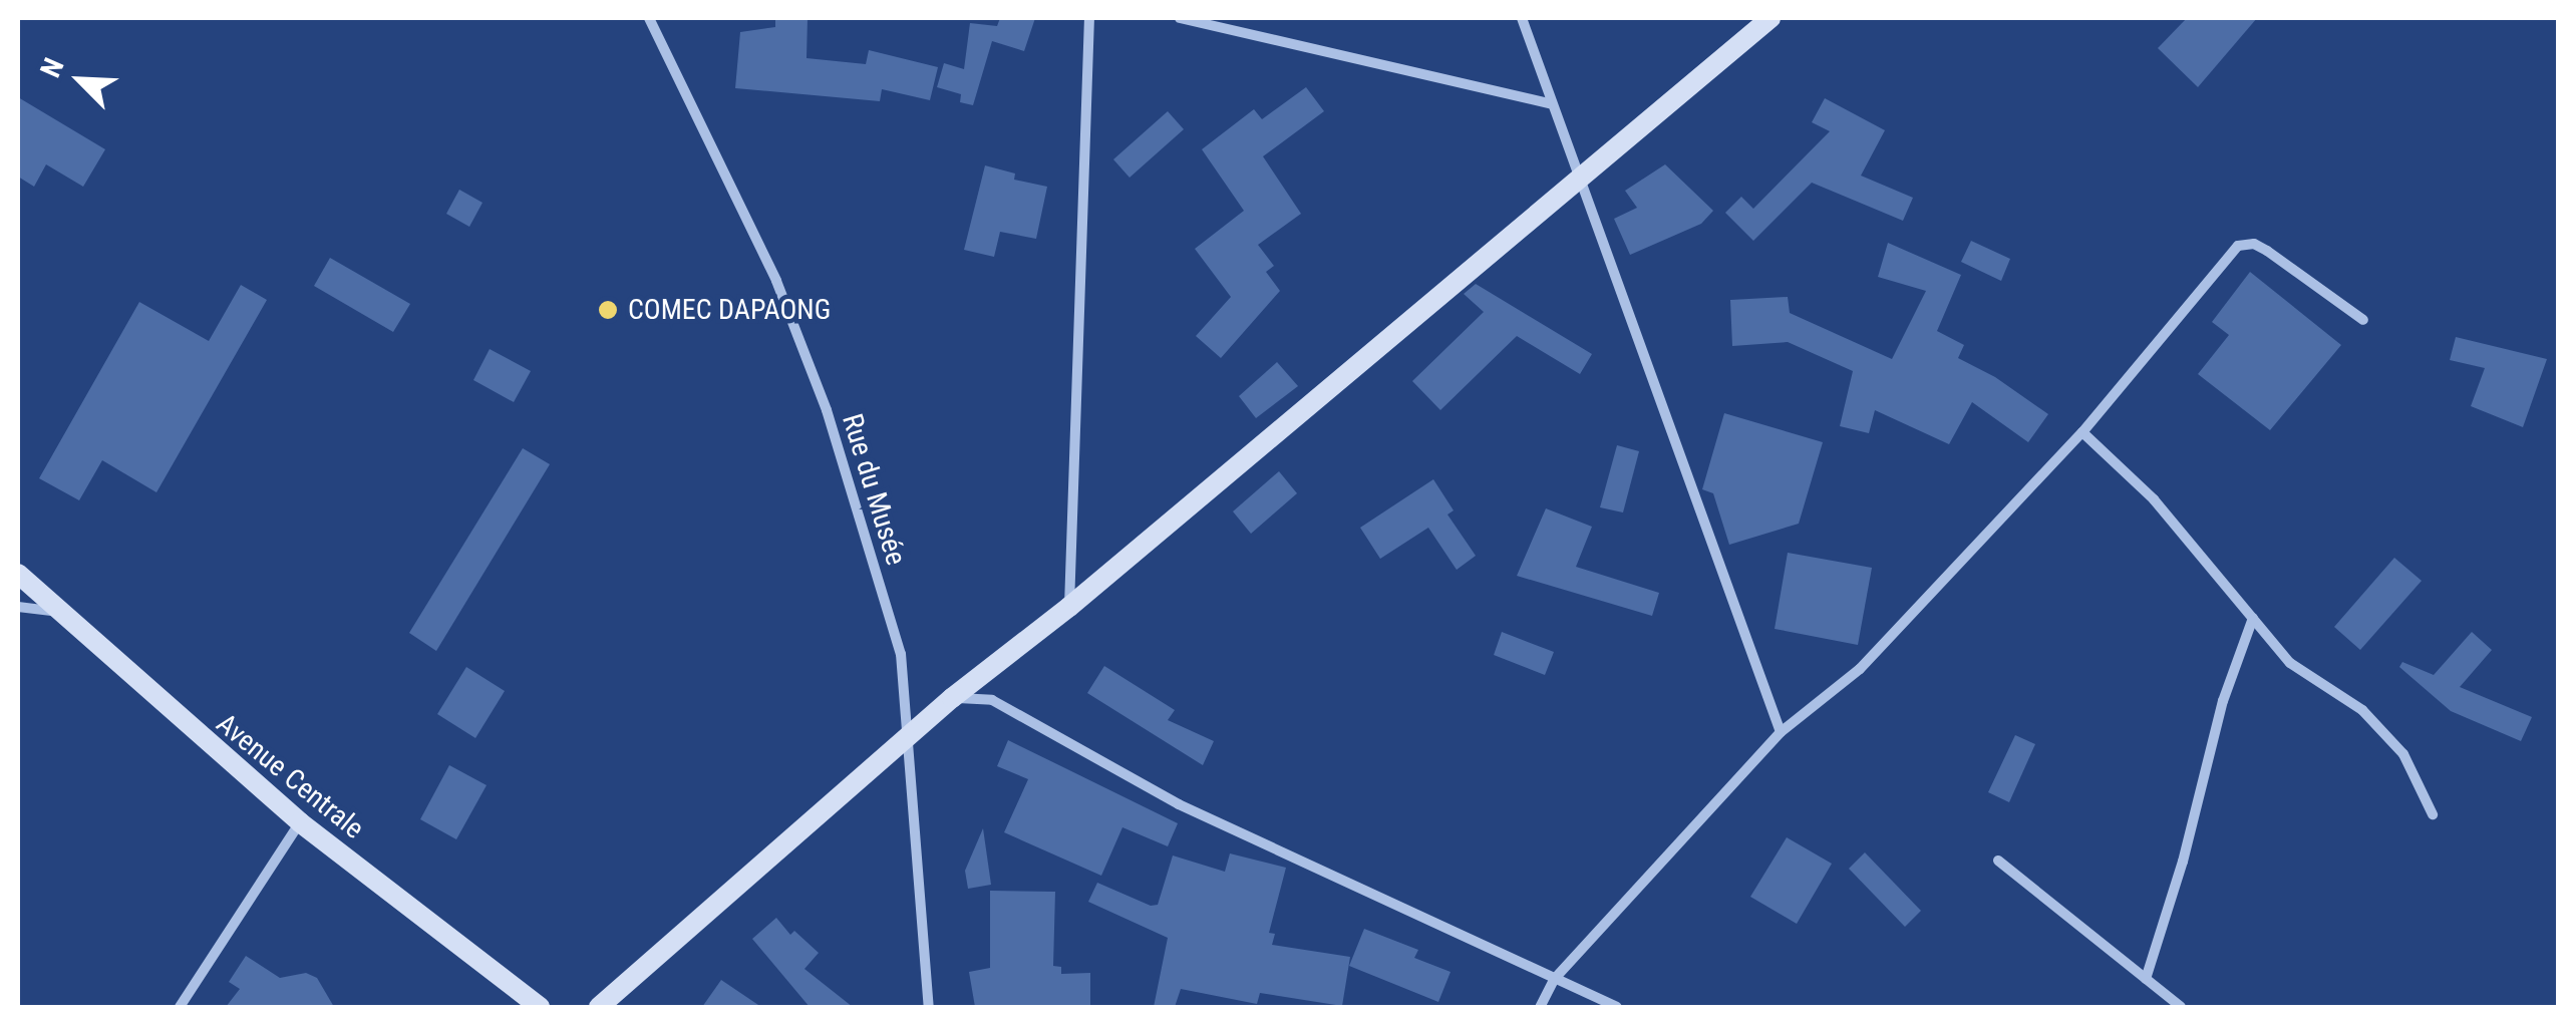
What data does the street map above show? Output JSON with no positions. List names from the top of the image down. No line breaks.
{"streets":{"street":["Rue du Musée","Avenue Centrale"]},"places":["COMEC DAPAONG"],"north":"top left"}
